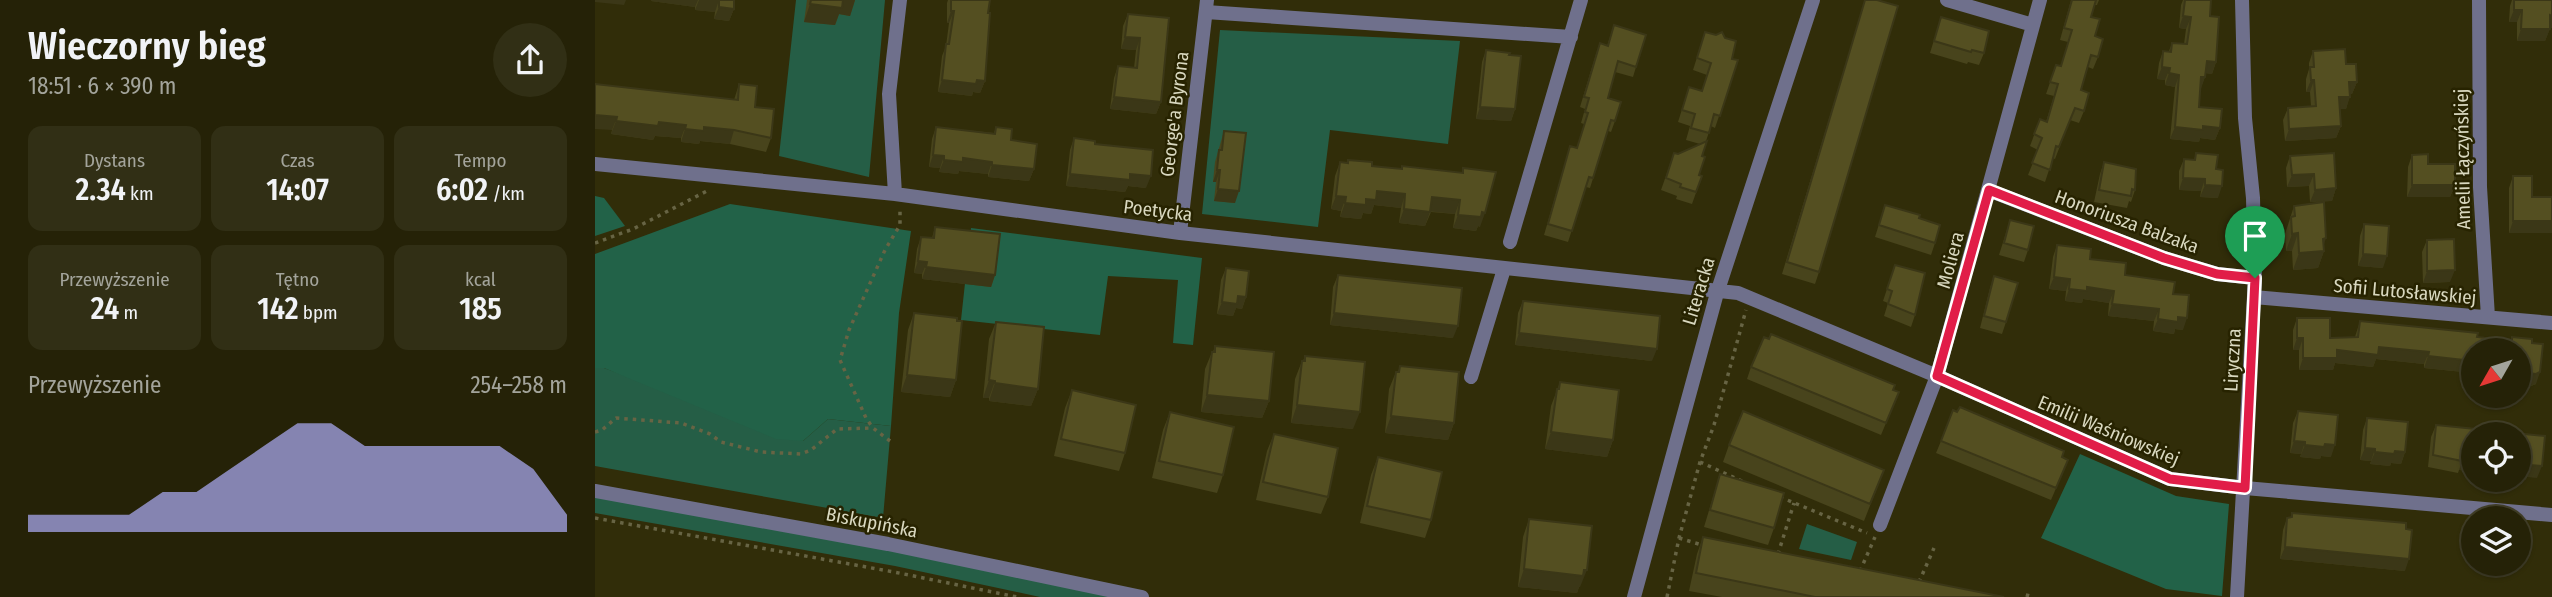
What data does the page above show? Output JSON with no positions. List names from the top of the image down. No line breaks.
{"streets":{"street":["George'a Byrona","Amelii Łączyńskiej","Poetycka","Honoriusza Balzaka","Moliera","Literacka","Sofii Lutosławskiej","Liryczna","Emilii Waśniowskiej","Biskupińska"]},"crossings":[["George'a Byrona","Poetycka"],["Amelii Łączyńskiej","Sofii Lutosławskiej"],["Poetycka","Literacka"],["Poetycka","Emilii Waśniowskiej"],["Honoriusza Balzaka","Moliera"],["Honoriusza Balzaka","Liryczna"],["Moliera","Emilii Waśniowskiej"],["Literacka","Emilii Waśniowskiej"],["Sofii Lutosławskiej","Liryczna"],["Liryczna","Emilii Waśniowskiej"]],"north":"bottom left","page":{"heading":["Wieczorny bieg","18:51 · 6 × 390 m"],"stats":[["Dystans","2.34 km"],["Czas","14:07"],["Tempo","6:02 /km"],["Przewyższenie","24 m"],["Tętno","142 bpm"],["kcal","185"]],"chart":["Przewyższenie","254–258 m"]}}
